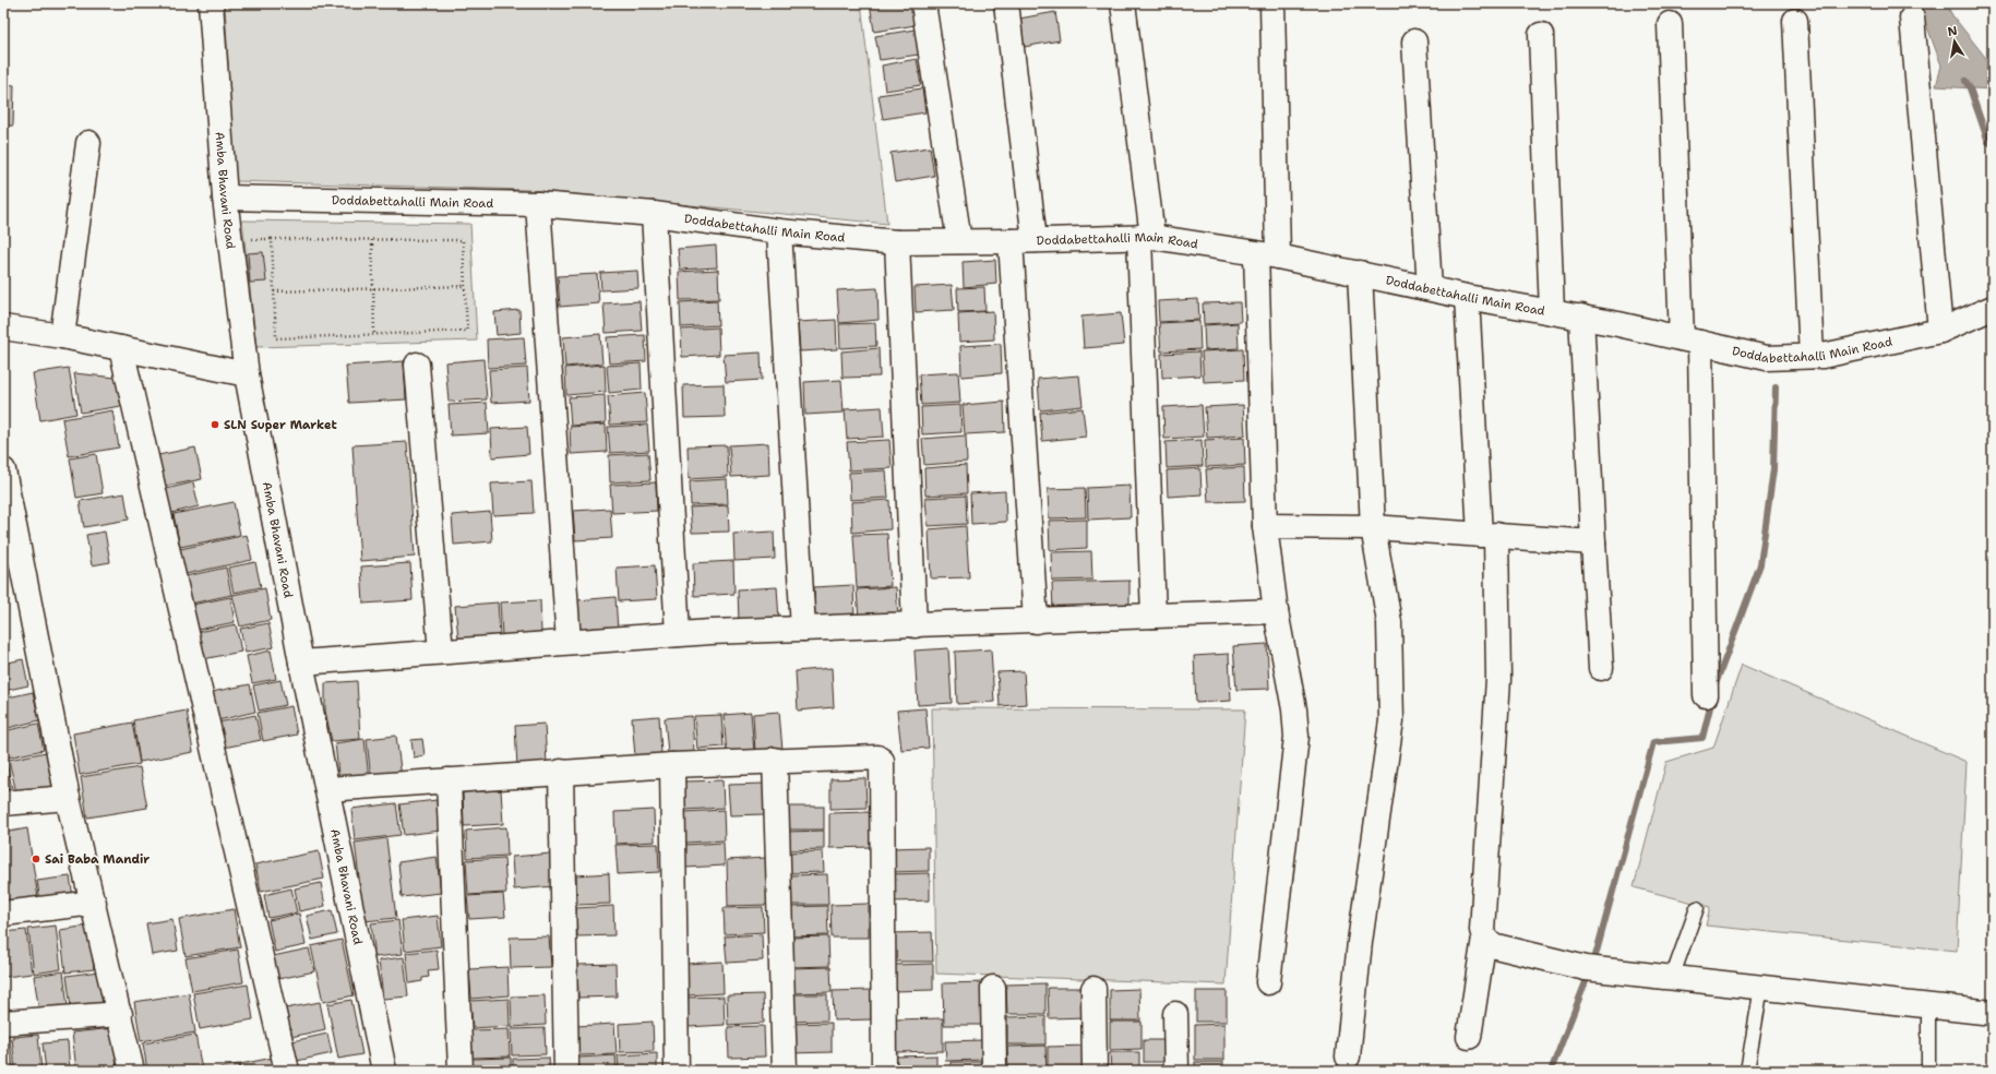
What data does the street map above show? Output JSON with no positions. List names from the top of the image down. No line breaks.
{"streets":{"street":["Amba Bhavani Road","Doddabettahalli Main Road"]},"crossings":[["Amba Bhavani Road","Doddabettahalli Main Road"]],"places":["SLN Super Market","Sai Baba Mandir"],"north":"top"}
